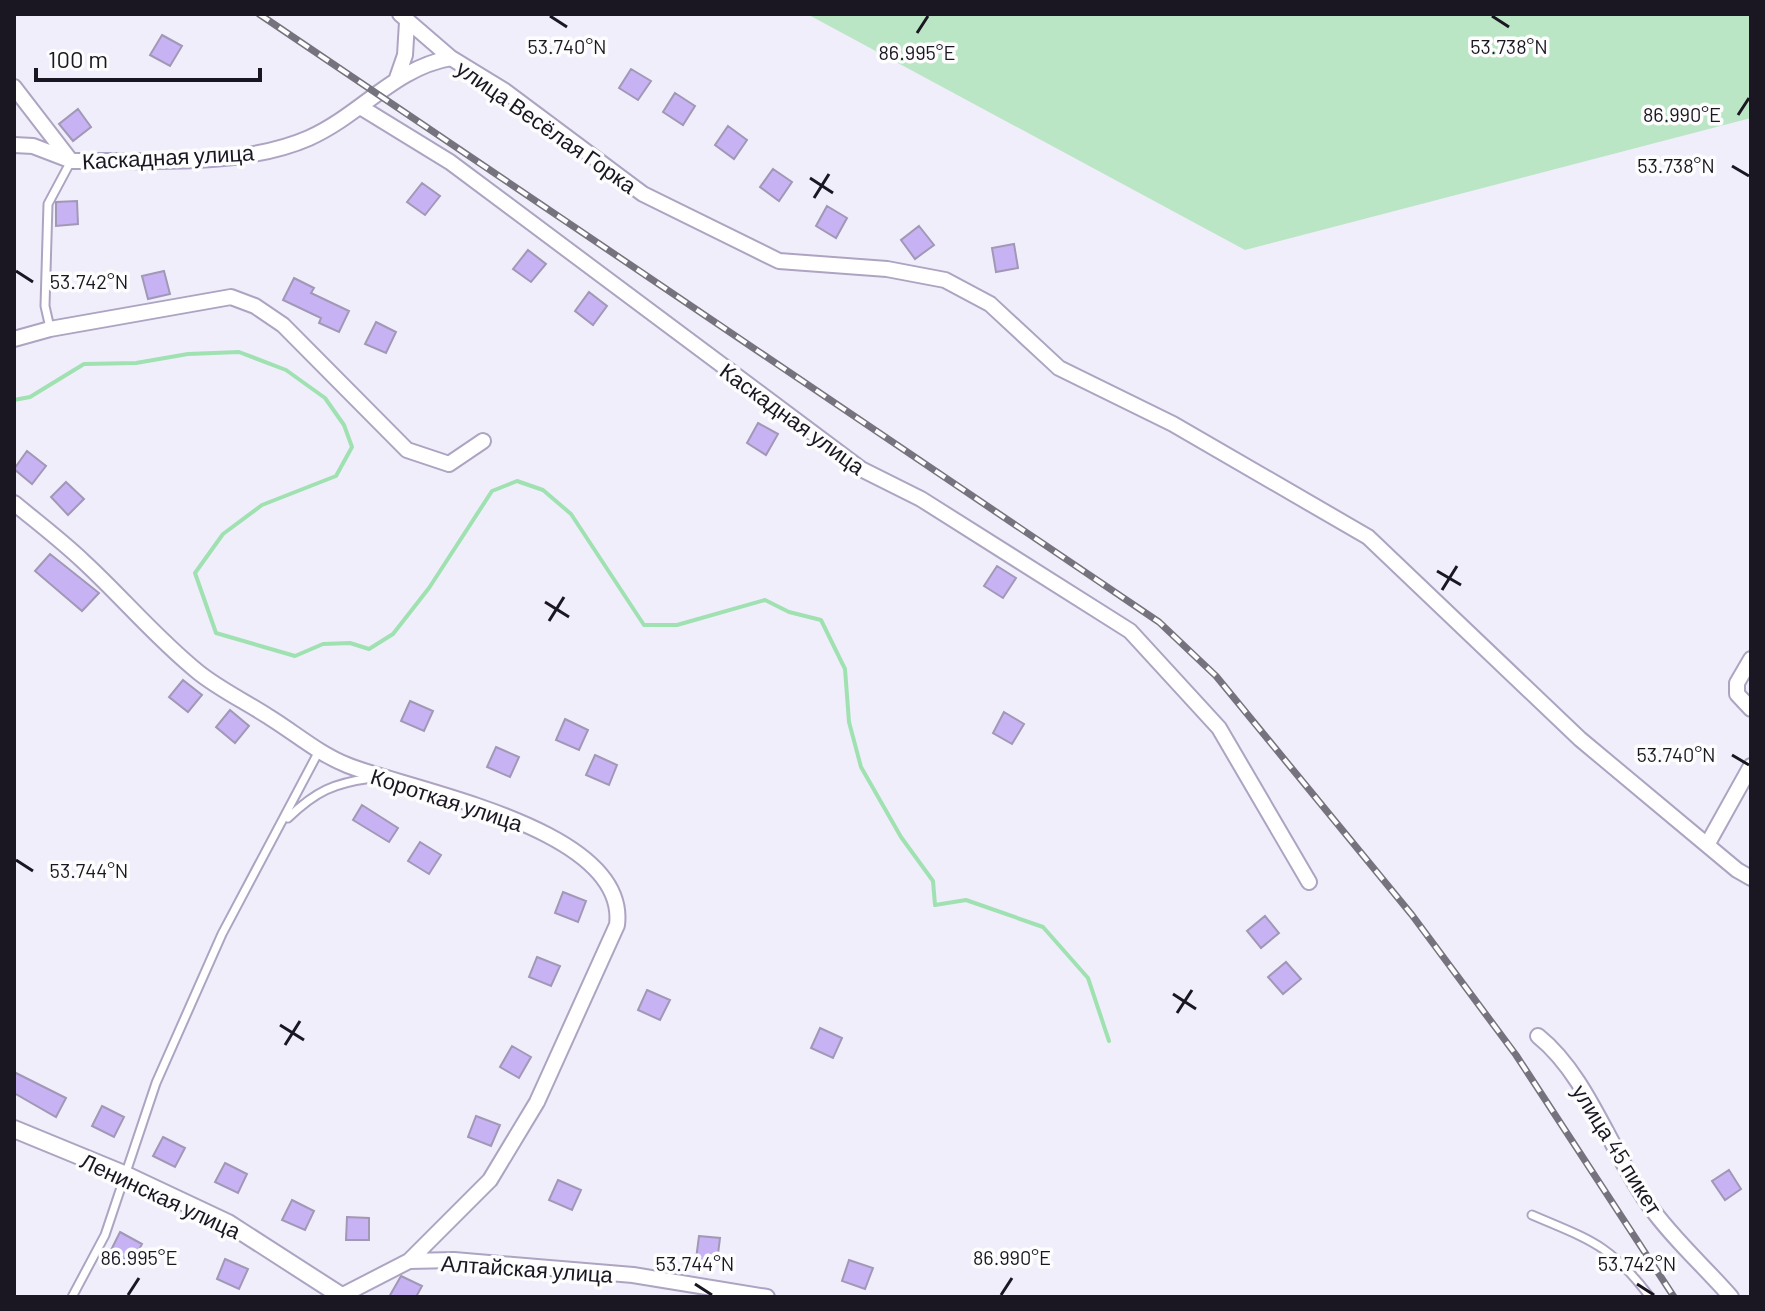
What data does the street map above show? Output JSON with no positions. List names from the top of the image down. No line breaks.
{"streets":{"street":["улица Весёлая Горка","Каскадная улица","Короткая улица","улица 45 пикет","Ленинская улица","Алтайская улица"]},"crossings":[["улица Весёлая Горка","Каскадная улица"],["Короткая улица","Алтайская улица"],["Ленинская улица","Алтайская улица"]],"scale_bar":"100 m","coordinates":["53.738°N","53.740°N","86.995°E","86.990°E","53.742°N","53.744°N"]}
